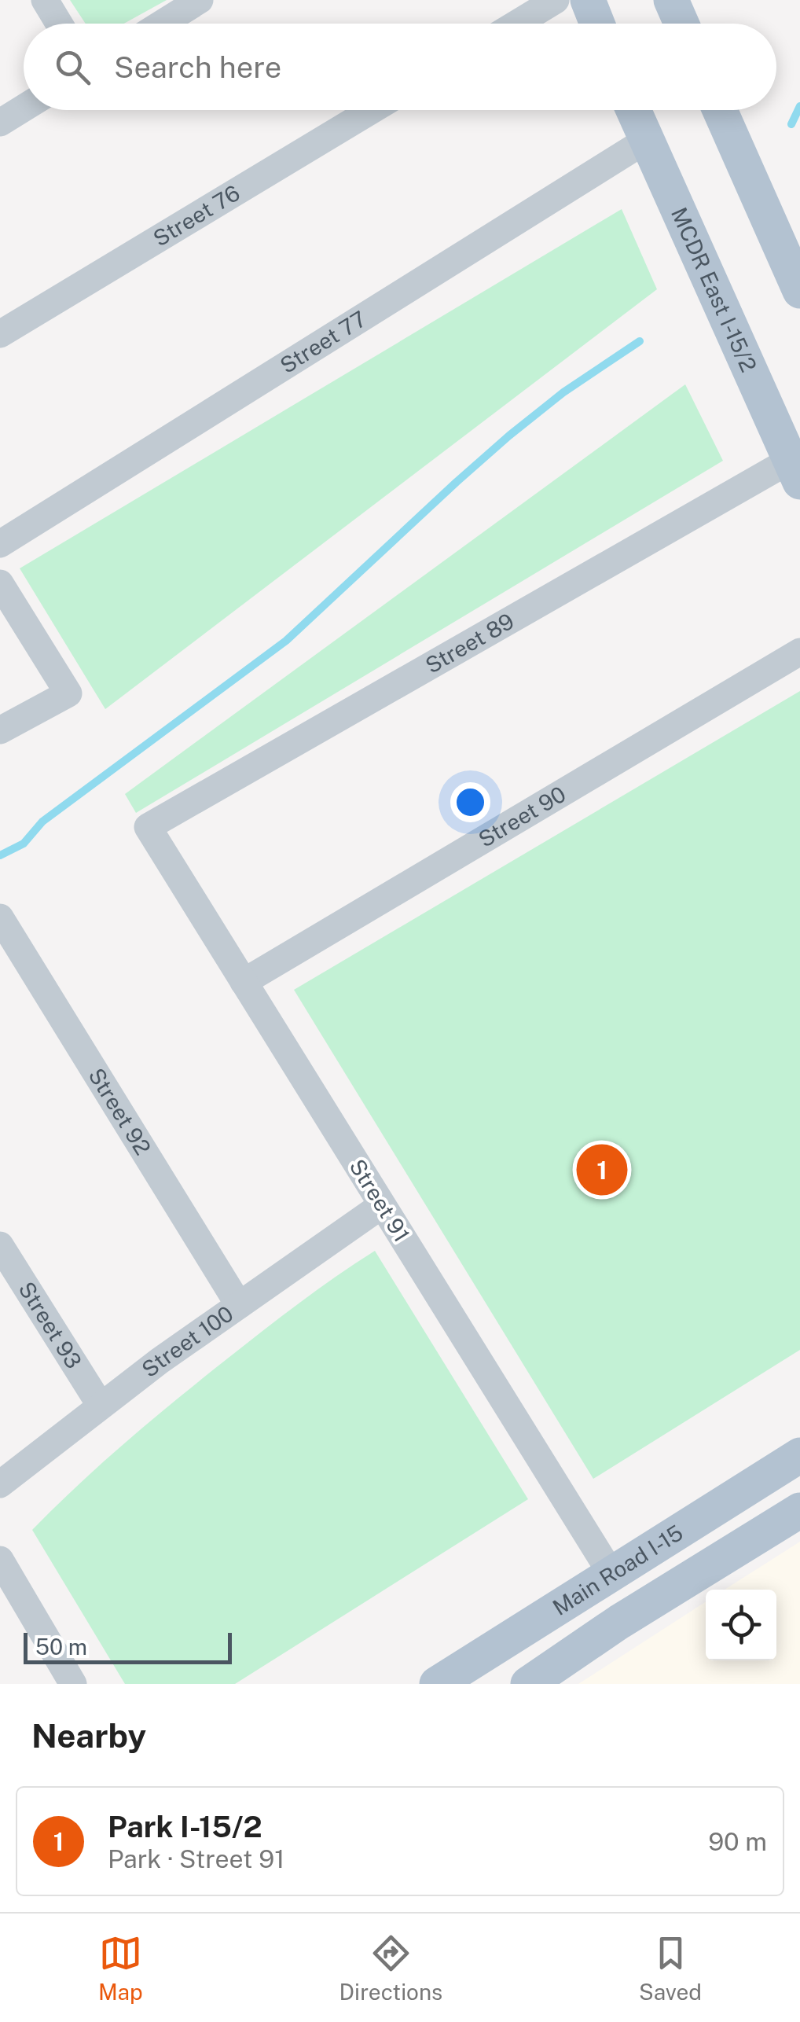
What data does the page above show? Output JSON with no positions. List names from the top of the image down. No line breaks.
{"streets":{"main road":["MCDR East I-15/2","Main Road I-15"],"street":["Street 76","Street 77","Street 89","Street 90","Street 92","Street 91","Street 93","Street 100"]},"crossings":[["MCDR East I-15/2","Street 77"],["MCDR East I-15/2","Street 89"],["Street 89","Street 91"],["Street 90","Street 91"],["Street 92","Street 100"],["Street 91","Street 100"],["Street 91","Main Road I-15"],["Street 93","Street 100"]],"scale_bar":"50 m","page":{"search":"Search here","pins":"1","scale":"50 m","heading":"Nearby","list":[{"mark":"1","name":"Park I-15/2","note":"Park · Street 91","value":"90 m"}],"nav":["Map","Directions","Saved"]}}
